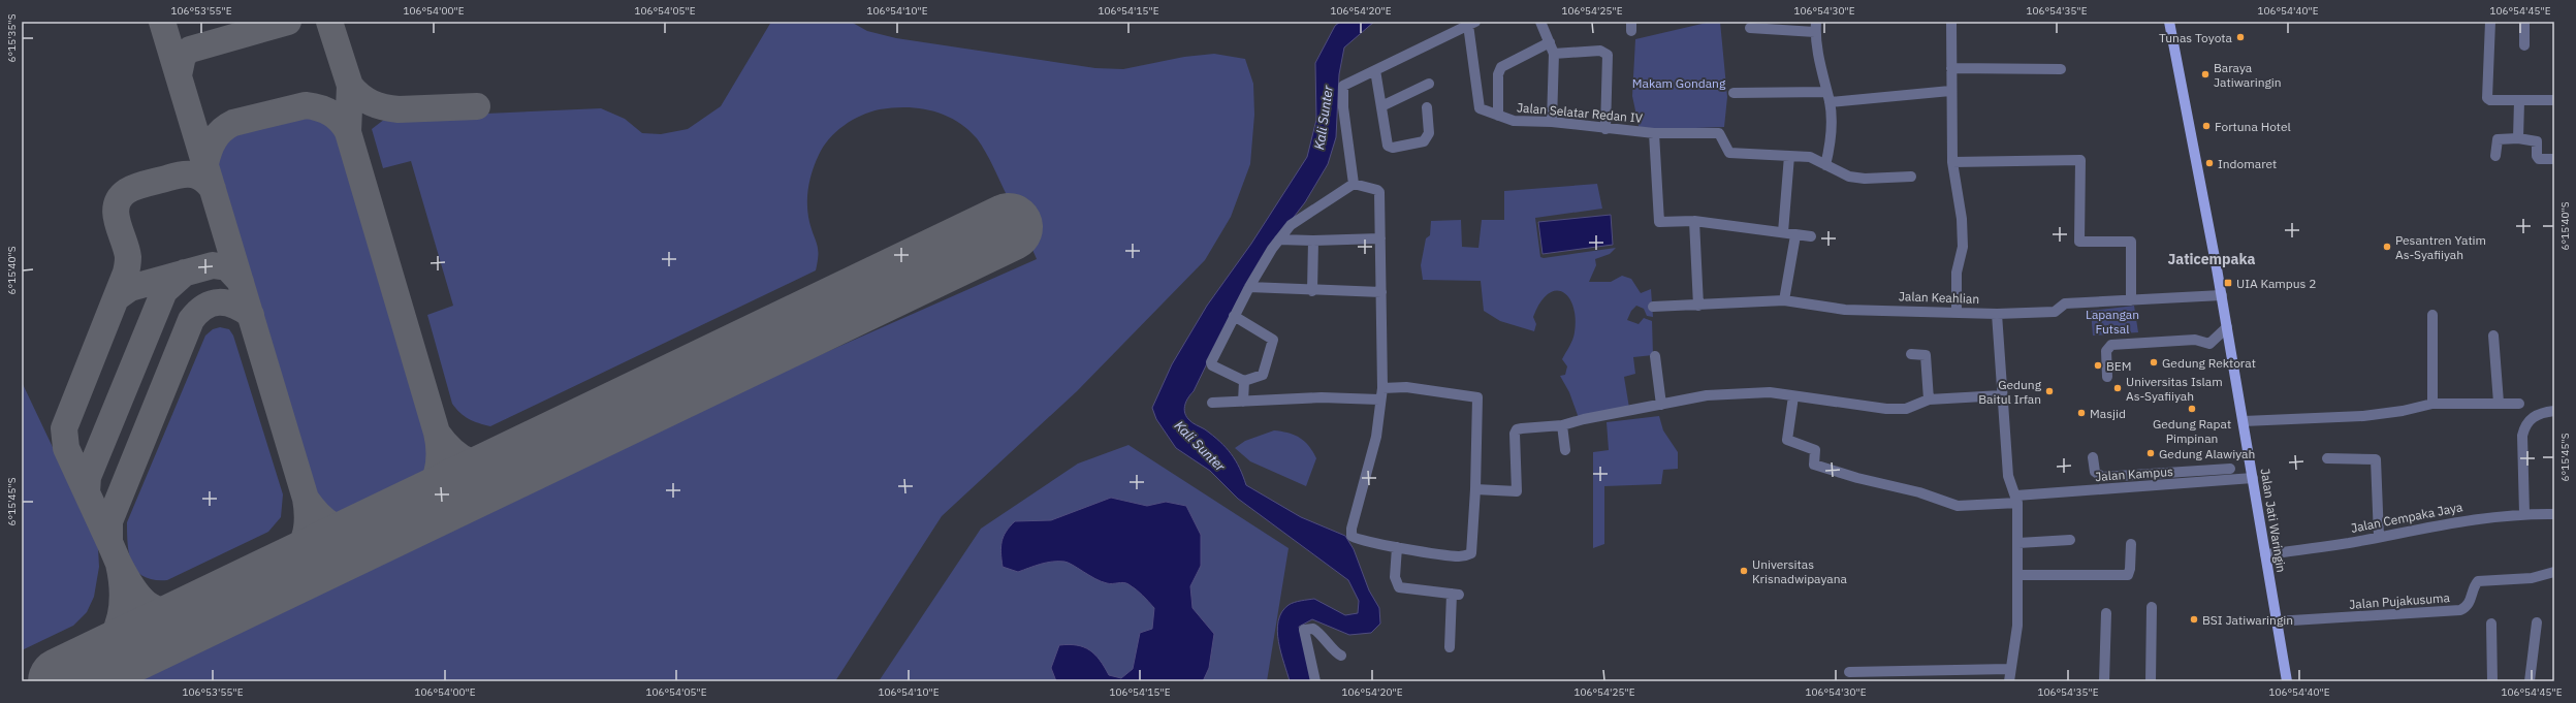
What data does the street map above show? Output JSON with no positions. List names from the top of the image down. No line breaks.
{"streets":{"main road":["Jalan Jati Waringin"],"street":["Jalan Selatar Redan IV","Jalan Keahlian","Jalan Kampus","Jalan Cempaka Jaya","Jalan Pujakusuma"]},"crossings":[["Jalan Keahlian","Jalan Jati Waringin"],["Jalan Kampus","Jalan Jati Waringin"],["Jalan Cempaka Jaya","Jalan Jati Waringin"],["Jalan Jati Waringin","Jalan Pujakusuma"]],"districts":["Jaticempaka"],"water":["Kali Sunter"],"parks":["Makam Gondang","Lapangan Futsal"],"places":{"other":["Tunas Toyota","Baraya Jatiwaringin","Fortuna Hotel","Indomaret","Pesantren Yatim As-Syafiiyah","Gedung Rektorat","BEM","Universitas Islam As-Syafiiyah","Gedung Baitul Irfan","Gedung Rapat Pimpinan","Masjid","Gedung Alawiyah","Universitas Krisnadwipayana","BSI Jatiwaringin"],"transit":["UIA Kampus 2"]},"coordinates":["106°53'55\"E","106°54'00\"E","106°54'05\"E","106°54'10\"E","106°54'15\"E","106°54'20\"E","106°54'25\"E","106°54'30\"E","106°54'35\"E","106°54'40\"E","106°54'45\"E","6°15'35\"S","6°15'40\"S","6°15'45\"S"]}
